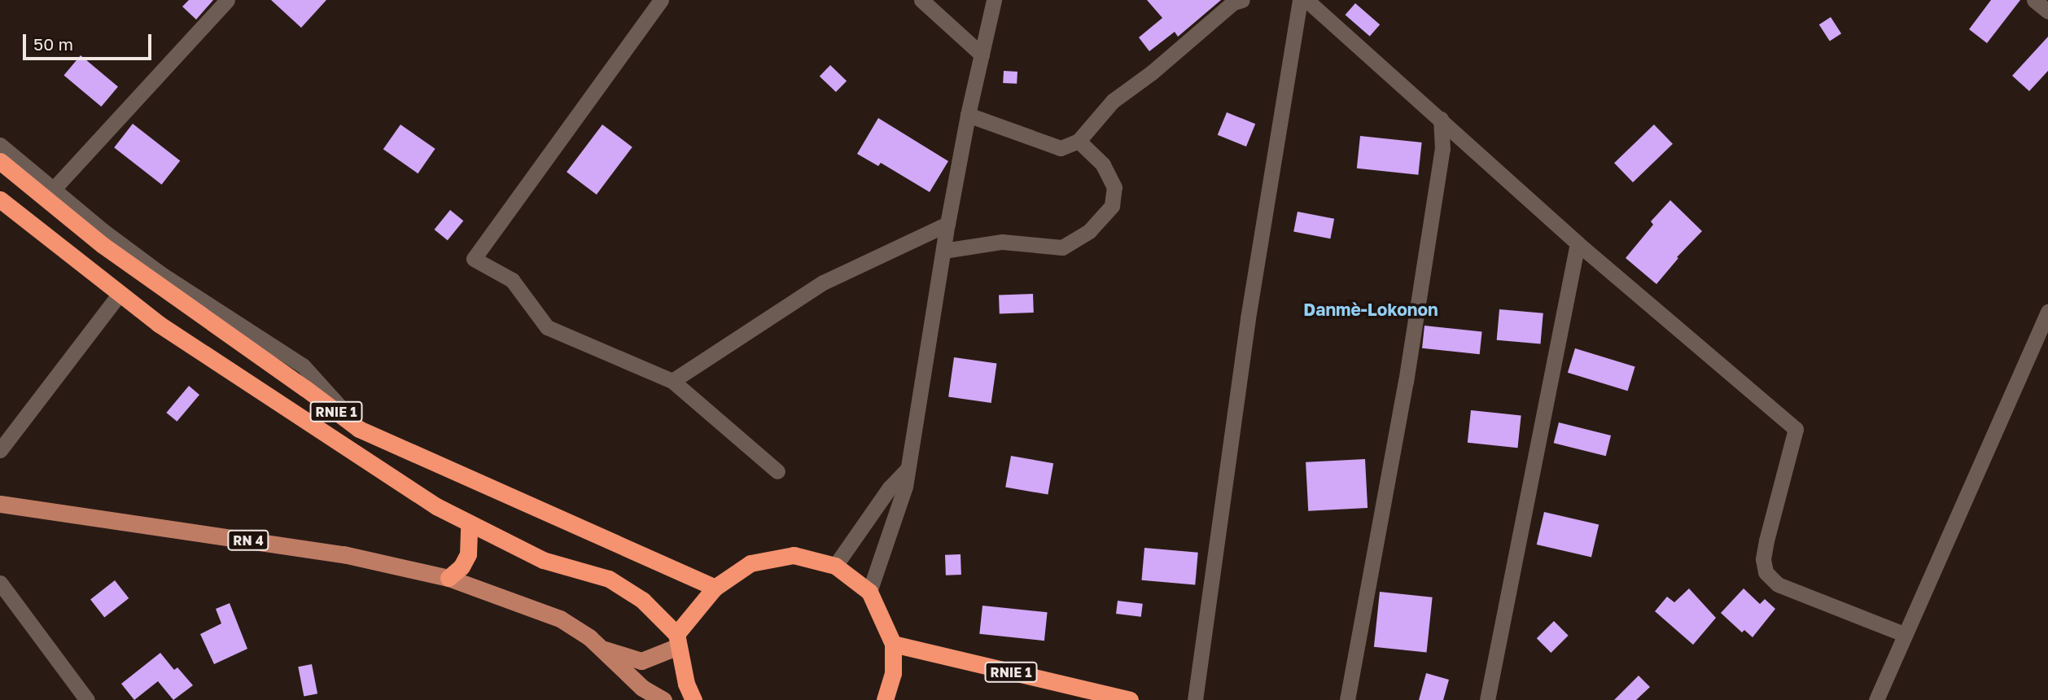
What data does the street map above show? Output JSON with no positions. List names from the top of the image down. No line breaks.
{"streets":{"highway":["RNIE 1"],"main road":["RN 4"]},"crossings":[["RNIE 1","RN 4"]],"districts":["Danmè-Lokonon"],"scale_bar":"50 m"}
